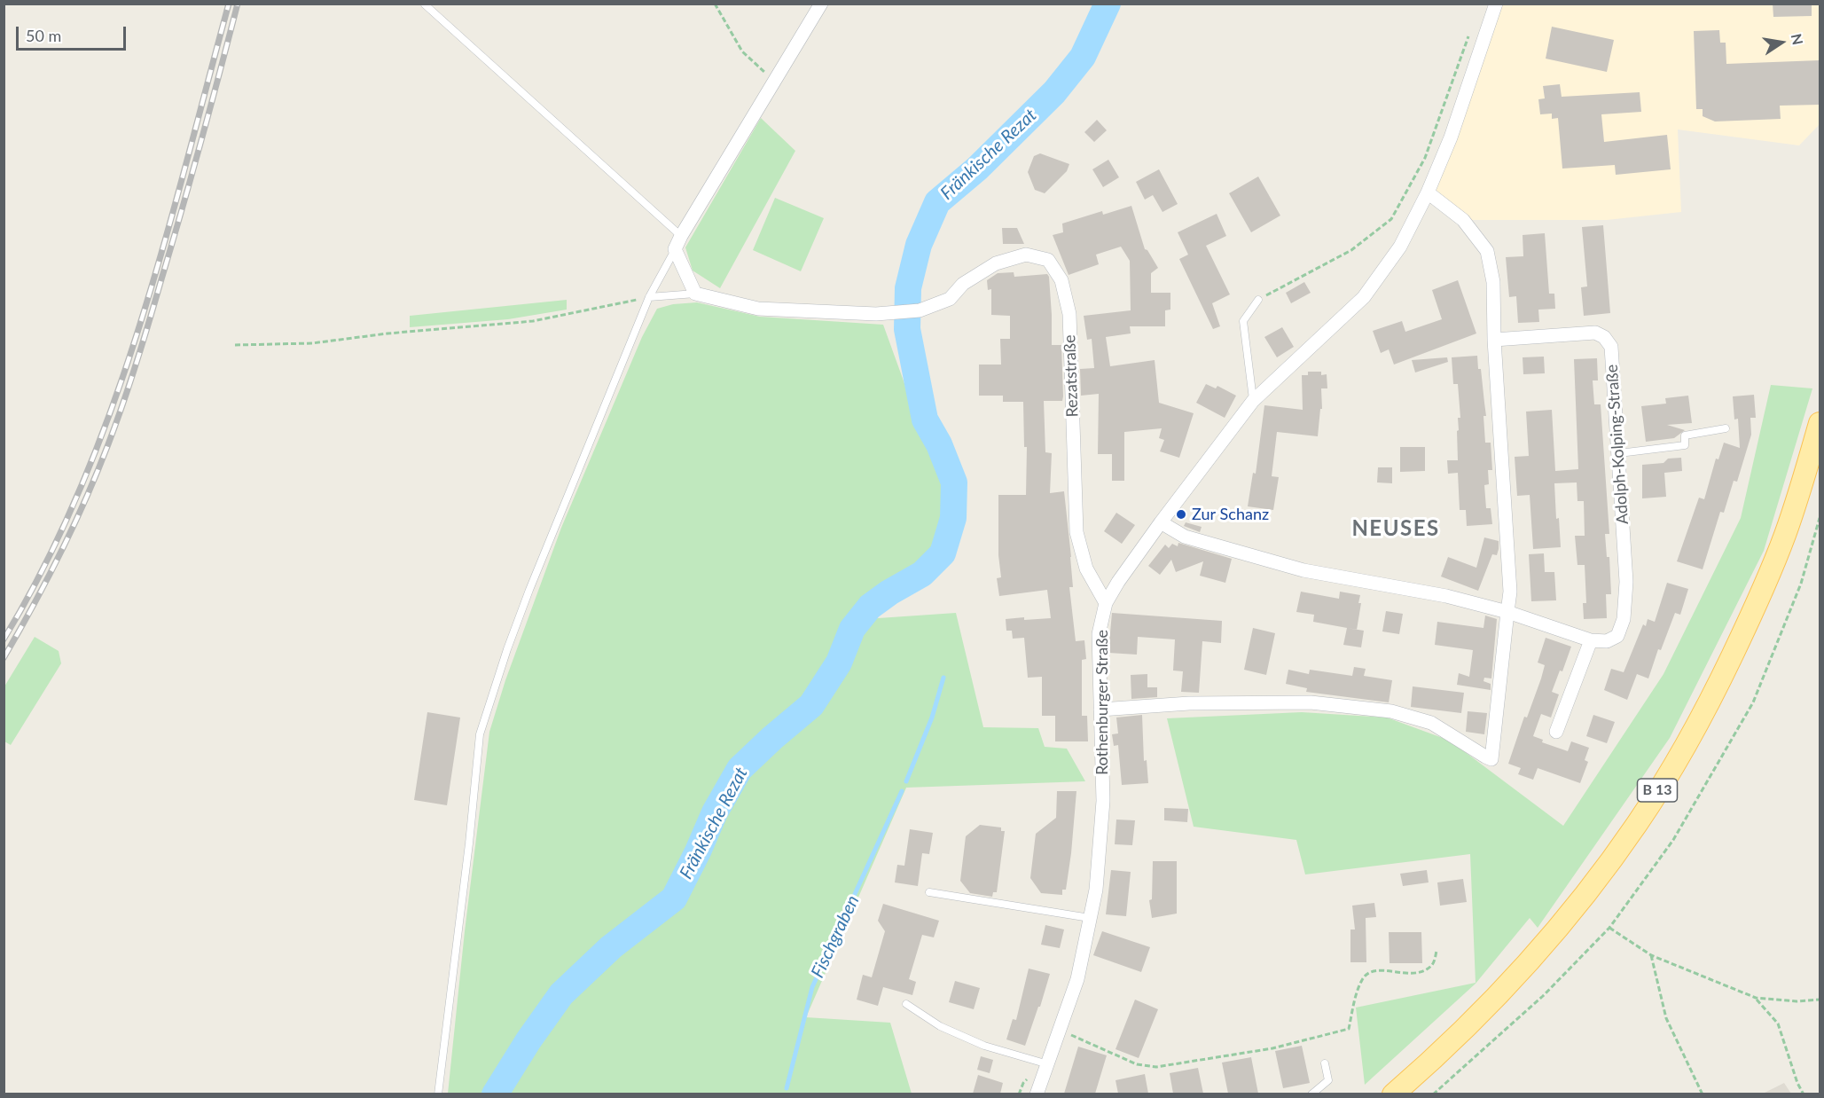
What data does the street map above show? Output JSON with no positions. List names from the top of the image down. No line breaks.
{"streets":{"main road":["B 13"],"street":["Rezatstraße","Adolph-Kolping-Straße","Rothenburger Straße"]},"crossings":[["Rezatstraße","Rothenburger Straße"]],"districts":["NEUSES"],"water":["Fränkische Rezat","Fischgraben"],"places":["Zur Schanz"],"scale_bar":"50 m","north":"right"}
